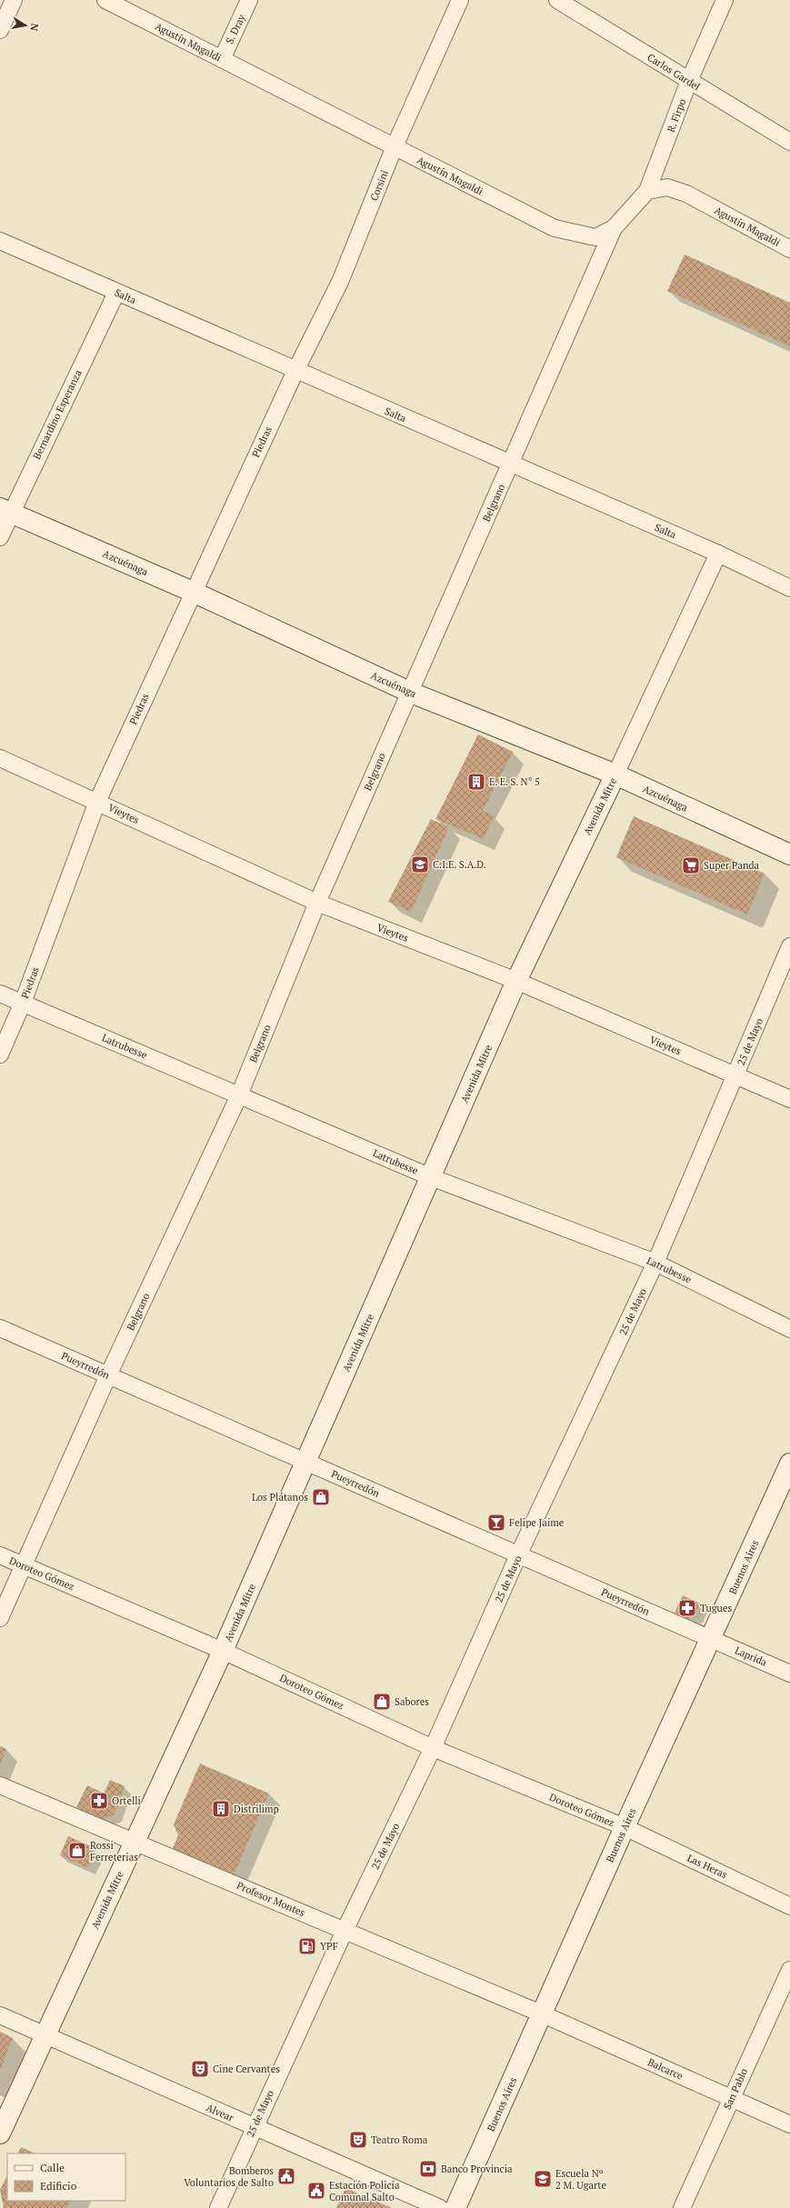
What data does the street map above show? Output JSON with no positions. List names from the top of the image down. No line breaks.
{"streets":{"street":["S. Dray","Agustín Magaldi","Carlos Gardel","R. Firpo","Corsini","Salta","Bernardino Esperanza","Piedras","Belgrano","Azcuénaga","Avenida Mitre","Vieytes","25 de Mayo","Latrubesse","Pueyrredón","Buenos Aires","Doroteo Gómez","Laprida","Las Heras","Profesor Montes","Balcarce","San Pablo","Alvear"]},"crossings":[["S. Dray","Agustín Magaldi"],["Agustín Magaldi","R. Firpo"],["Agustín Magaldi","Corsini"],["Agustín Magaldi","Belgrano"],["Carlos Gardel","R. Firpo"],["Corsini","Salta"],["Corsini","Piedras"],["Salta","Bernardino Esperanza"],["Salta","Piedras"],["Salta","Belgrano"],["Salta","Avenida Mitre"],["Bernardino Esperanza","Azcuénaga"],["Piedras","Azcuénaga"],["Piedras","Vieytes"],["Piedras","Latrubesse"],["Belgrano","Azcuénaga"],["Belgrano","Vieytes"],["Belgrano","Latrubesse"],["Belgrano","Pueyrredón"],["Belgrano","Doroteo Gómez"],["Azcuénaga","Avenida Mitre"],["Avenida Mitre","Vieytes"],["Avenida Mitre","Latrubesse"],["Avenida Mitre","Pueyrredón"],["Avenida Mitre","Doroteo Gómez"],["Avenida Mitre","Profesor Montes"],["Avenida Mitre","Alvear"],["Vieytes","25 de Mayo"],["25 de Mayo","Latrubesse"],["25 de Mayo","Pueyrredón"],["25 de Mayo","Doroteo Gómez"],["25 de Mayo","Profesor Montes"],["25 de Mayo","Alvear"],["Pueyrredón","Buenos Aires"],["Pueyrredón","Laprida"],["Buenos Aires","Doroteo Gómez"],["Buenos Aires","Laprida"],["Buenos Aires","Las Heras"],["Buenos Aires","Profesor Montes"],["Buenos Aires","Balcarce"],["Doroteo Gómez","Las Heras"],["Profesor Montes","Balcarce"],["Balcarce","San Pablo"]],"places":{"building":["E. E. S. N° 5","Distrilimp"],"school or university":["C.I.E. S.A.D.","Escuela Nº 2 M. Ugarte"],"supermarket":["Super Panda"],"shop":["Los Plátanos","Sabores","Rossi Ferreterias"],"bar":["Felipe Jaime"],"pharmacy":["Tugues","Ortelli"],"fuel station":["YPF"],"theatre":["Cine Cervantes","Teatro Roma"],"bank":["Banco Provincia"],"public building":["Bomberos Voluntarios de Salto","Estación Policía Comunal Salto"]},"legend":["Calle","Edificio"],"north":"right"}
